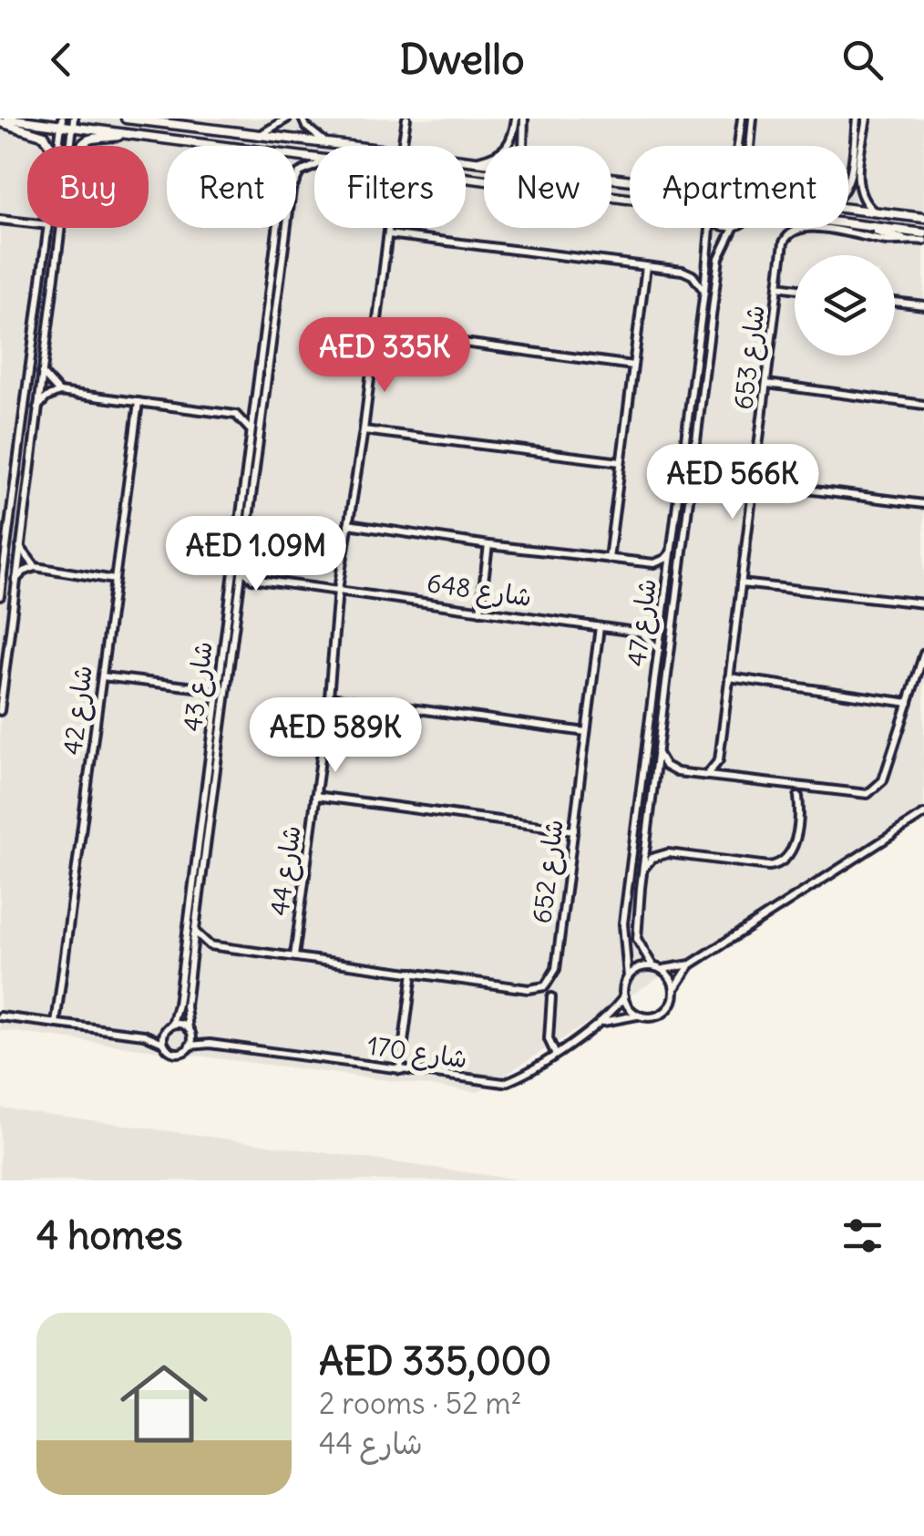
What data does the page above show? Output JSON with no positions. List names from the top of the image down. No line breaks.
{"streets":{"street":["شارع 653","شارع 648","شارع 47","شارع 43","شارع 42","شارع 44","شارع 652","شارع 170"]},"crossings":[["شارع 648","شارع 43"],["شارع 648","شارع 44"],["شارع 648","شارع 652"],["شارع 47","شارع 170"],["شارع 43","شارع 170"],["شارع 44","شارع 652"]],"page":{"header":"Dwello","chip":["Buy","Rent","Filters","New","Apartment"],"price":["AED 335K","AED 566K","AED 1.09M","AED 589K"],"heading":"4 homes","list":[{"name":"AED 335,000","note":"2 rooms · 52 m² · شارع 44"}]}}
